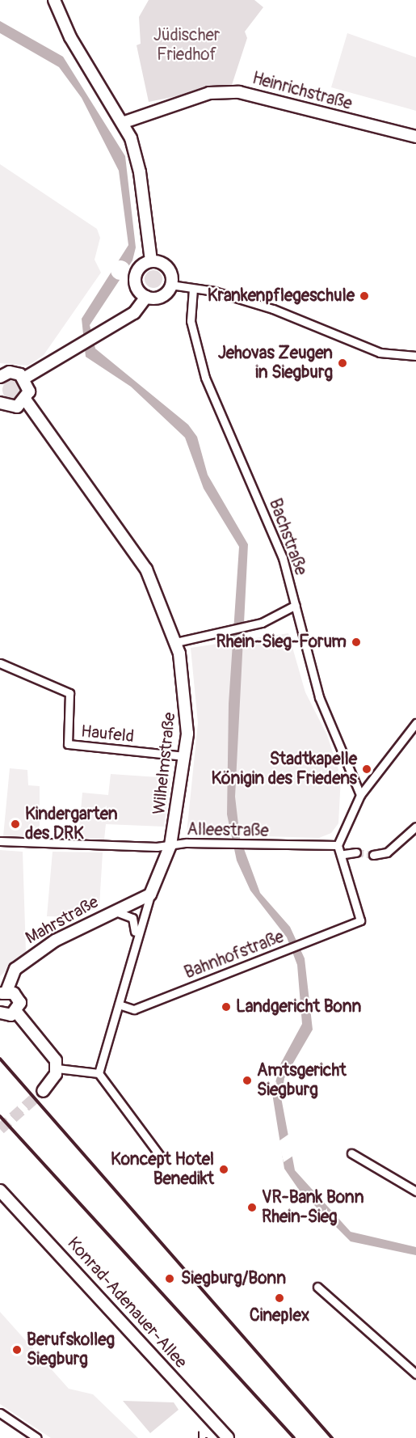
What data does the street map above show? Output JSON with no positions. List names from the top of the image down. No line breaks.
{"streets":{"main road":["Heinrichstraße","Wilhelmstraße","Mahrstraße","Konrad-Adenauer-Allee"],"street":["Bachstraße","Haufeld","Alleestraße","Bahnhofstraße"]},"crossings":[["Haufeld","Wilhelmstraße"],["Wilhelmstraße","Alleestraße"],["Wilhelmstraße","Mahrstraße"],["Wilhelmstraße","Bahnhofstraße"]],"parks":["Jüdischer Friedhof"],"places":["Krankenpflegeschule","Jehovas Zeugen in Siegburg","Rhein-Sieg-Forum","Stadtkapelle Königin des Friedens","Kindergarten des DRK","Landgericht Bonn","Amtsgericht Siegburg","Koncept Hotel Benedikt","VR-Bank Bonn Rhein-Sieg","Siegburg/Bonn","Cineplex","Berufskolleg Siegburg"]}
